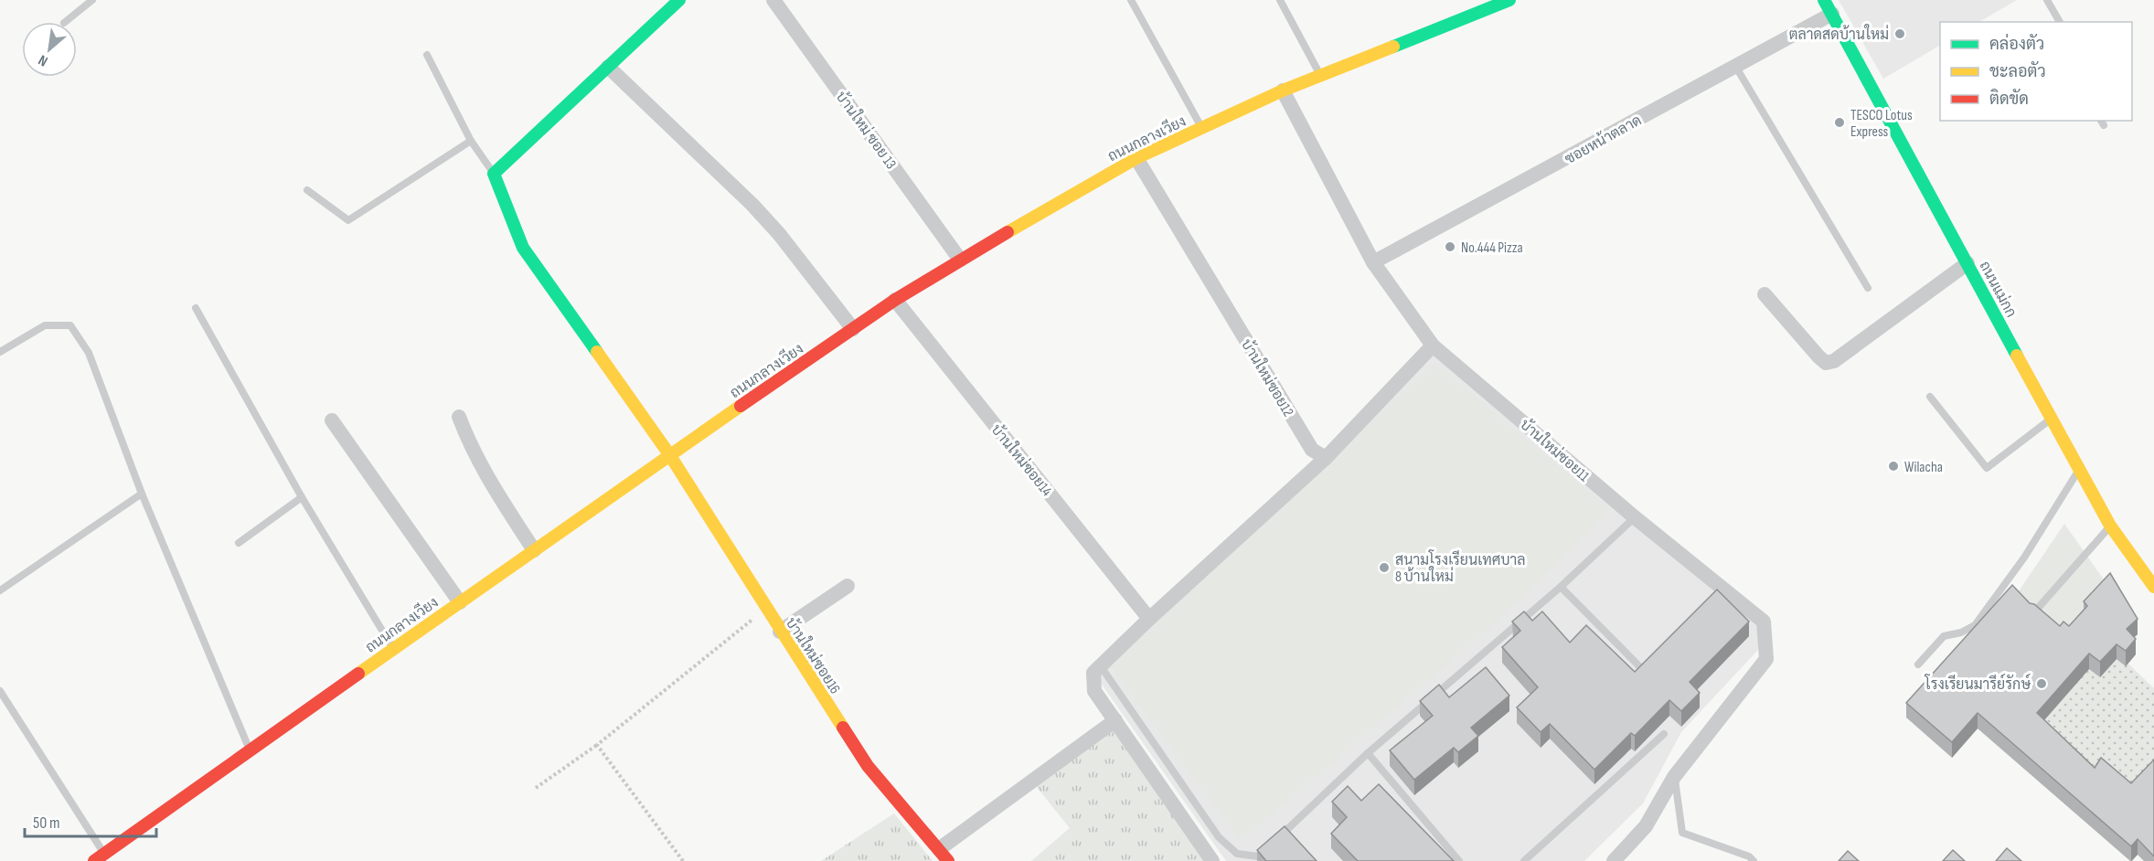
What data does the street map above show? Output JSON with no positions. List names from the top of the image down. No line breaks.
{"streets":{"street":["บ้านใหม่ ซอย 13","ถนนกลางเวียง","ซอยหน้าตลาด","ถนนแม่กก","บ้านใหม่ซอย12","บ้านใหม่ซอย11","บ้านใหม่ซอย14","บ้านใหม่ซอย16"]},"crossings":[["บ้านใหม่ ซอย 13","ถนนกลางเวียง"],["ถนนกลางเวียง","บ้านใหม่ซอย12"],["ถนนกลางเวียง","บ้านใหม่ซอย11"],["ถนนกลางเวียง","บ้านใหม่ซอย14"],["ถนนกลางเวียง","บ้านใหม่ซอย16"],["ซอยหน้าตลาด","ถนนแม่กก"],["ซอยหน้าตลาด","บ้านใหม่ซอย11"]],"places":["ตลาดสดบ้านใหม่","TESCO Lotus Express","No.444 Pizza","Wilacha","สนามโรงเรียนเทศบาล 8 บ้านใหม่","โรงเรียนมารีย์รักษ์"],"legend":["คล่องตัว","ชะลอตัว","ติดขัด"],"scale_bar":"50 m","north":"bottom left"}
